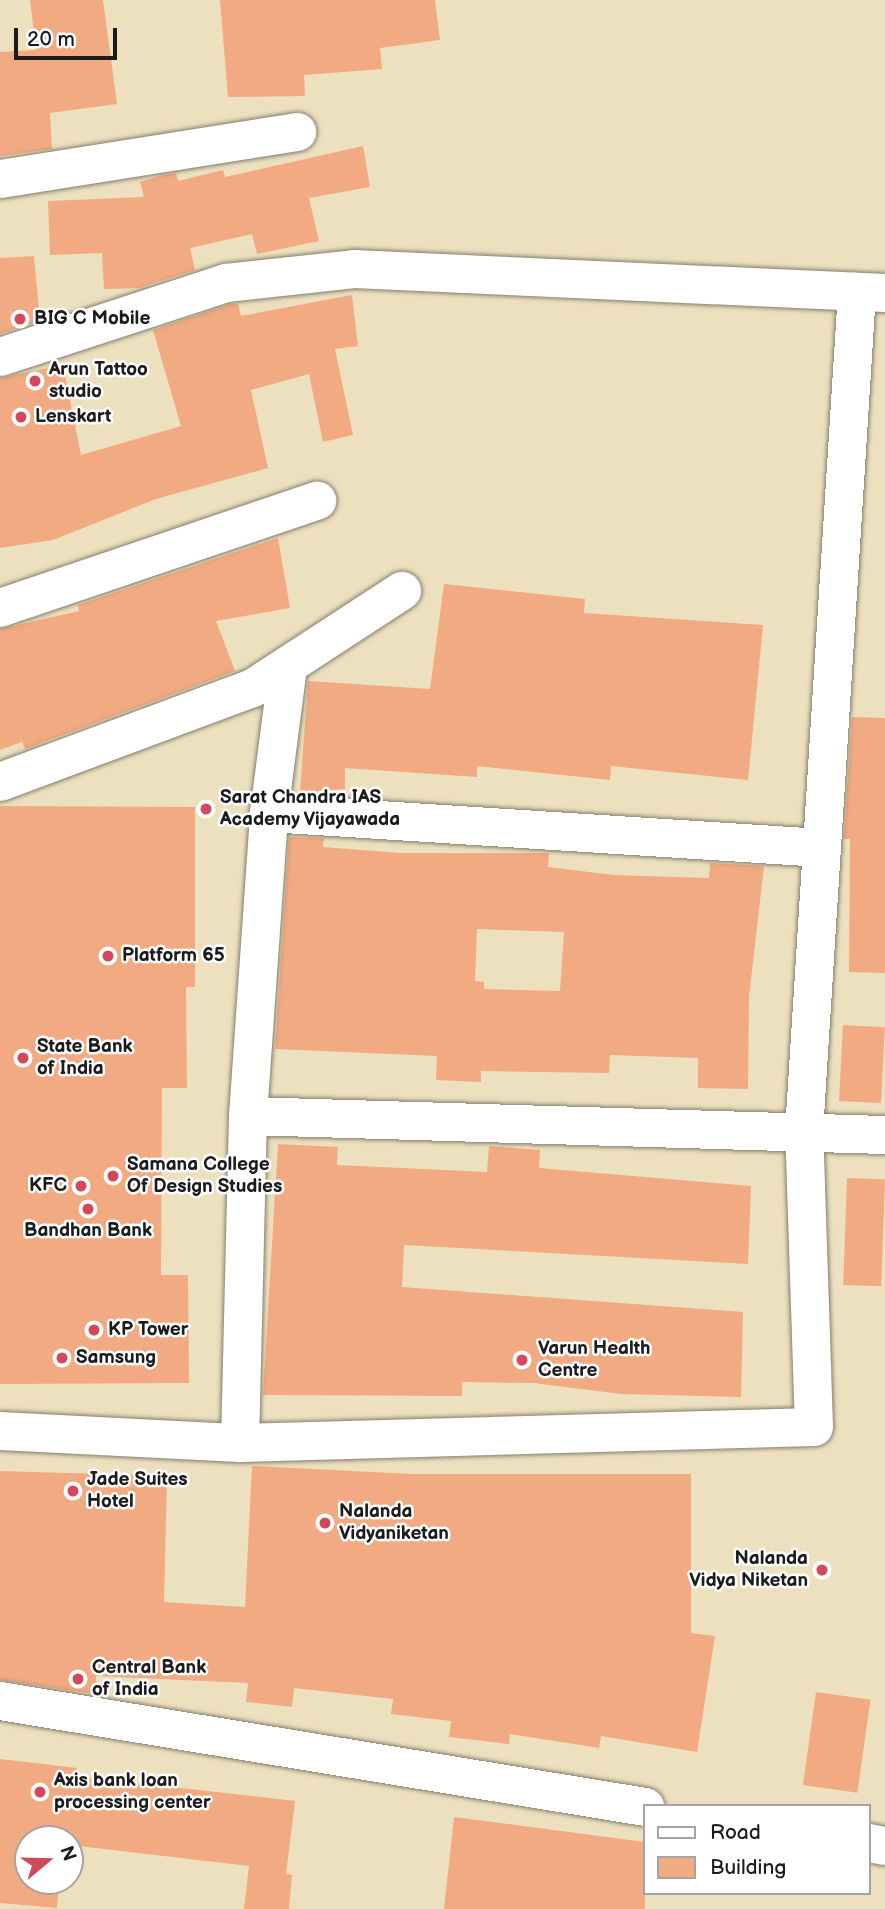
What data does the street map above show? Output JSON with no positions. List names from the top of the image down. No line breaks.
{"places":["BIG C Mobile","Arun Tattoo studio","Lenskart","Sarat Chandra IAS Academy Vijayawada","Platform 65","State Bank of India","Samana College Of Design Studies","KFC","Bandhan Bank","KP Tower","Samsung","Varun Health Centre","Jade Suites Hotel","Nalanda Vidyaniketan","Nalanda Vidya Niketan","Central Bank of India","Axis bank loan processing center"],"legend":["Road","Building"],"scale_bar":"20 m","north":"right"}
